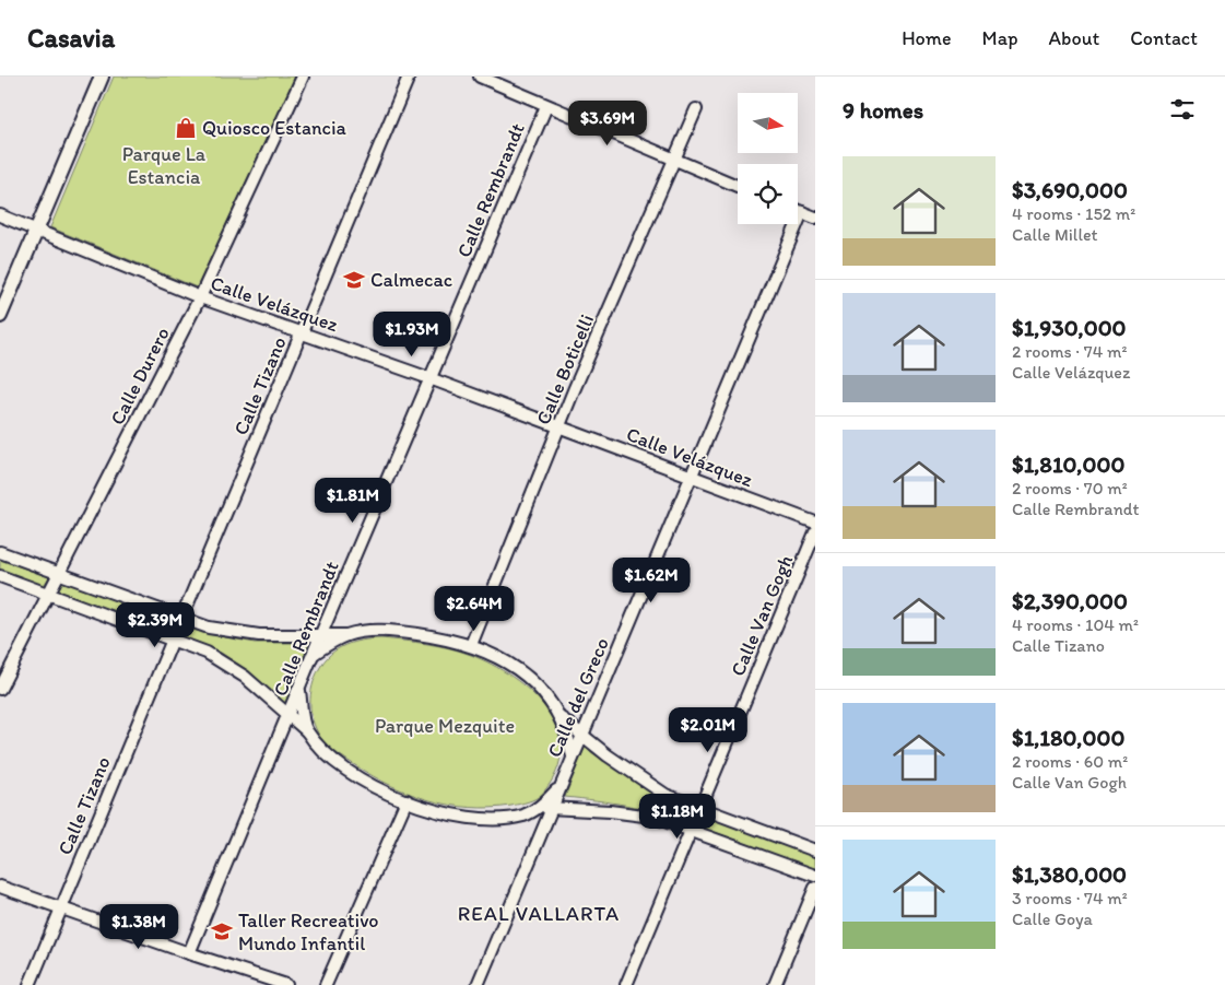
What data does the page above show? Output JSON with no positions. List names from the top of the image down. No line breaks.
{"streets":{"street":["Calle Rembrandt","Calle Velázquez","Calle Boticelli","Calle Durero","Calle Tizano","Calle Van Gogh","Calle del Greco"]},"crossings":[["Calle Rembrandt","Calle Velázquez"],["Calle Velázquez","Calle Boticelli"],["Calle Velázquez","Calle Durero"],["Calle Velázquez","Calle Tizano"],["Calle Velázquez","Calle del Greco"]],"districts":["REAL VALLARTA"],"parks":["Parque La Estancia","Parque Mezquite"],"places":{"shop":["Quiosco Estancia"],"school or university":["Calmecac","Taller Recreativo Mundo Infantil"]},"north":"right","page":{"header":"Casavia","nav":["Home","Map","About","Contact"],"heading":"9 homes","price":["$3.69M","$1.93M","$1.81M","$1.62M","$2.64M","$2.39M","$2.01M","$1.18M","$1.38M"],"list":[{"name":"$3,690,000","note":"4 rooms · 152 m² · Calle Millet"},{"name":"$1,930,000","note":"2 rooms · 74 m² · Calle Velázquez"},{"name":"$1,810,000","note":"2 rooms · 70 m² · Calle Rembrandt"},{"name":"$2,390,000","note":"4 rooms · 104 m² · Calle Tizano"},{"name":"$1,180,000","note":"2 rooms · 60 m² · Calle Van Gogh"},{"name":"$1,380,000","note":"3 rooms · 74 m² · Calle Goya"}]}}
